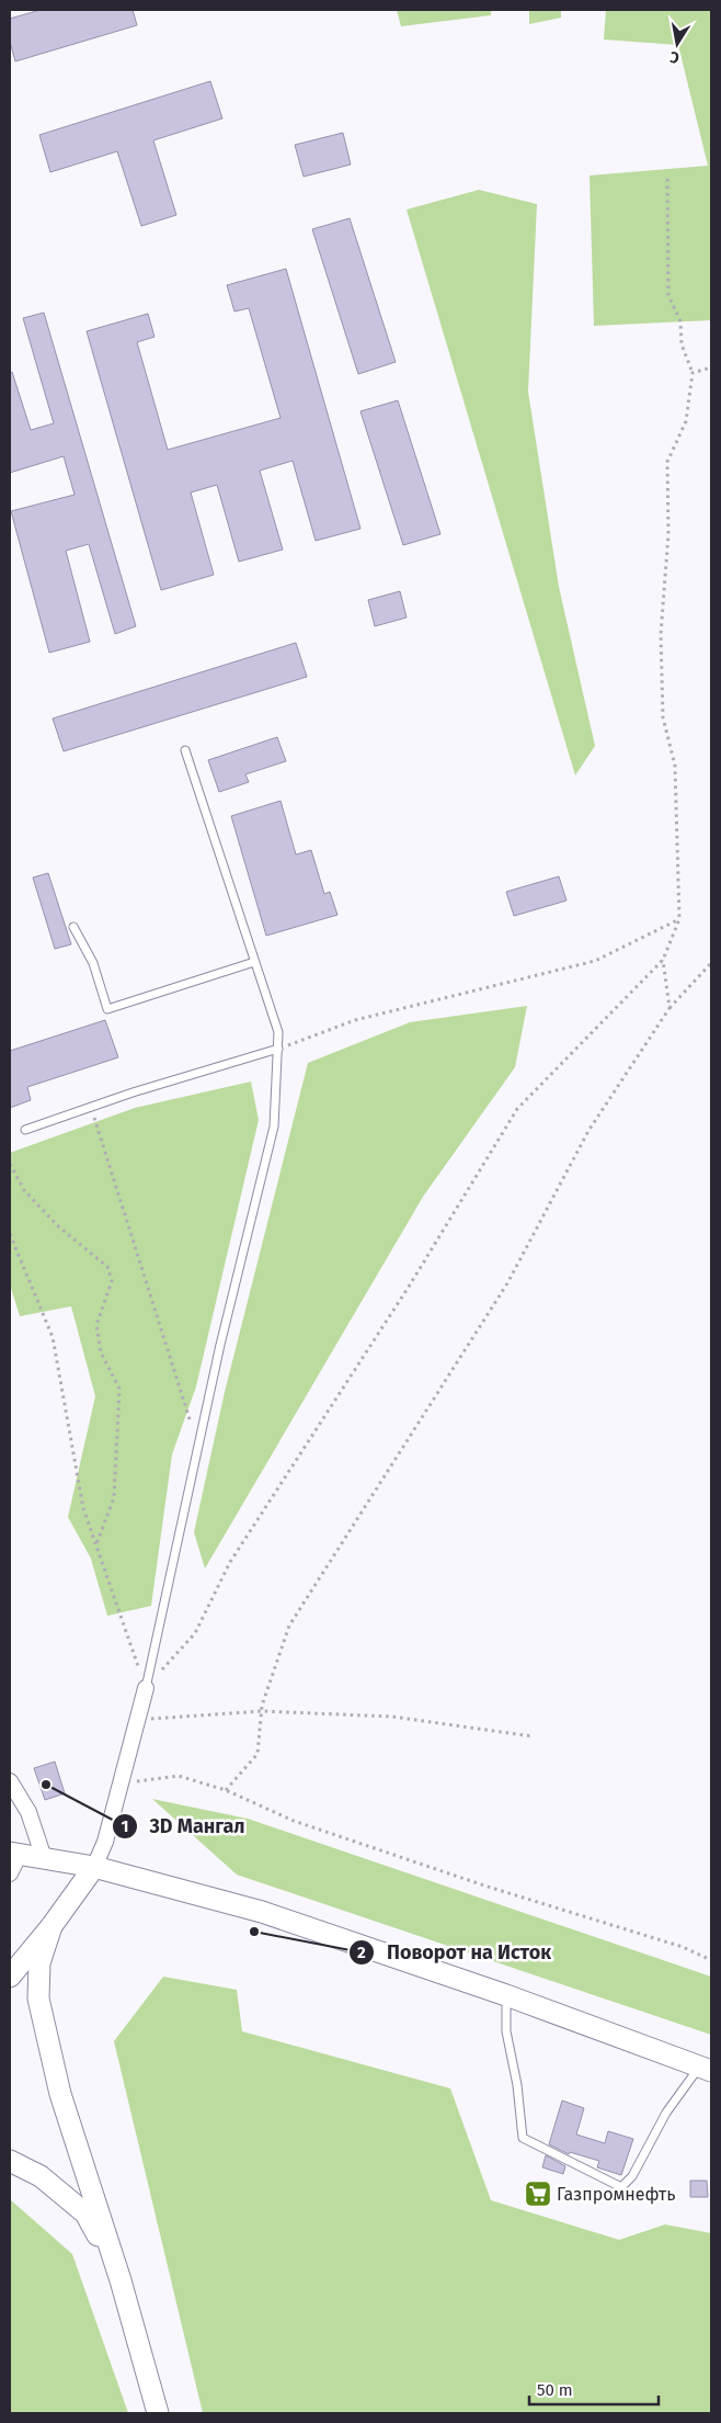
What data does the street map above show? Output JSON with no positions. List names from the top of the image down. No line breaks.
{"places":{"other":["3D Мангал","Поворот на Исток"],"supermarket":["Газпромнефть"]},"scale_bar":"50 m","north":"bottom"}
